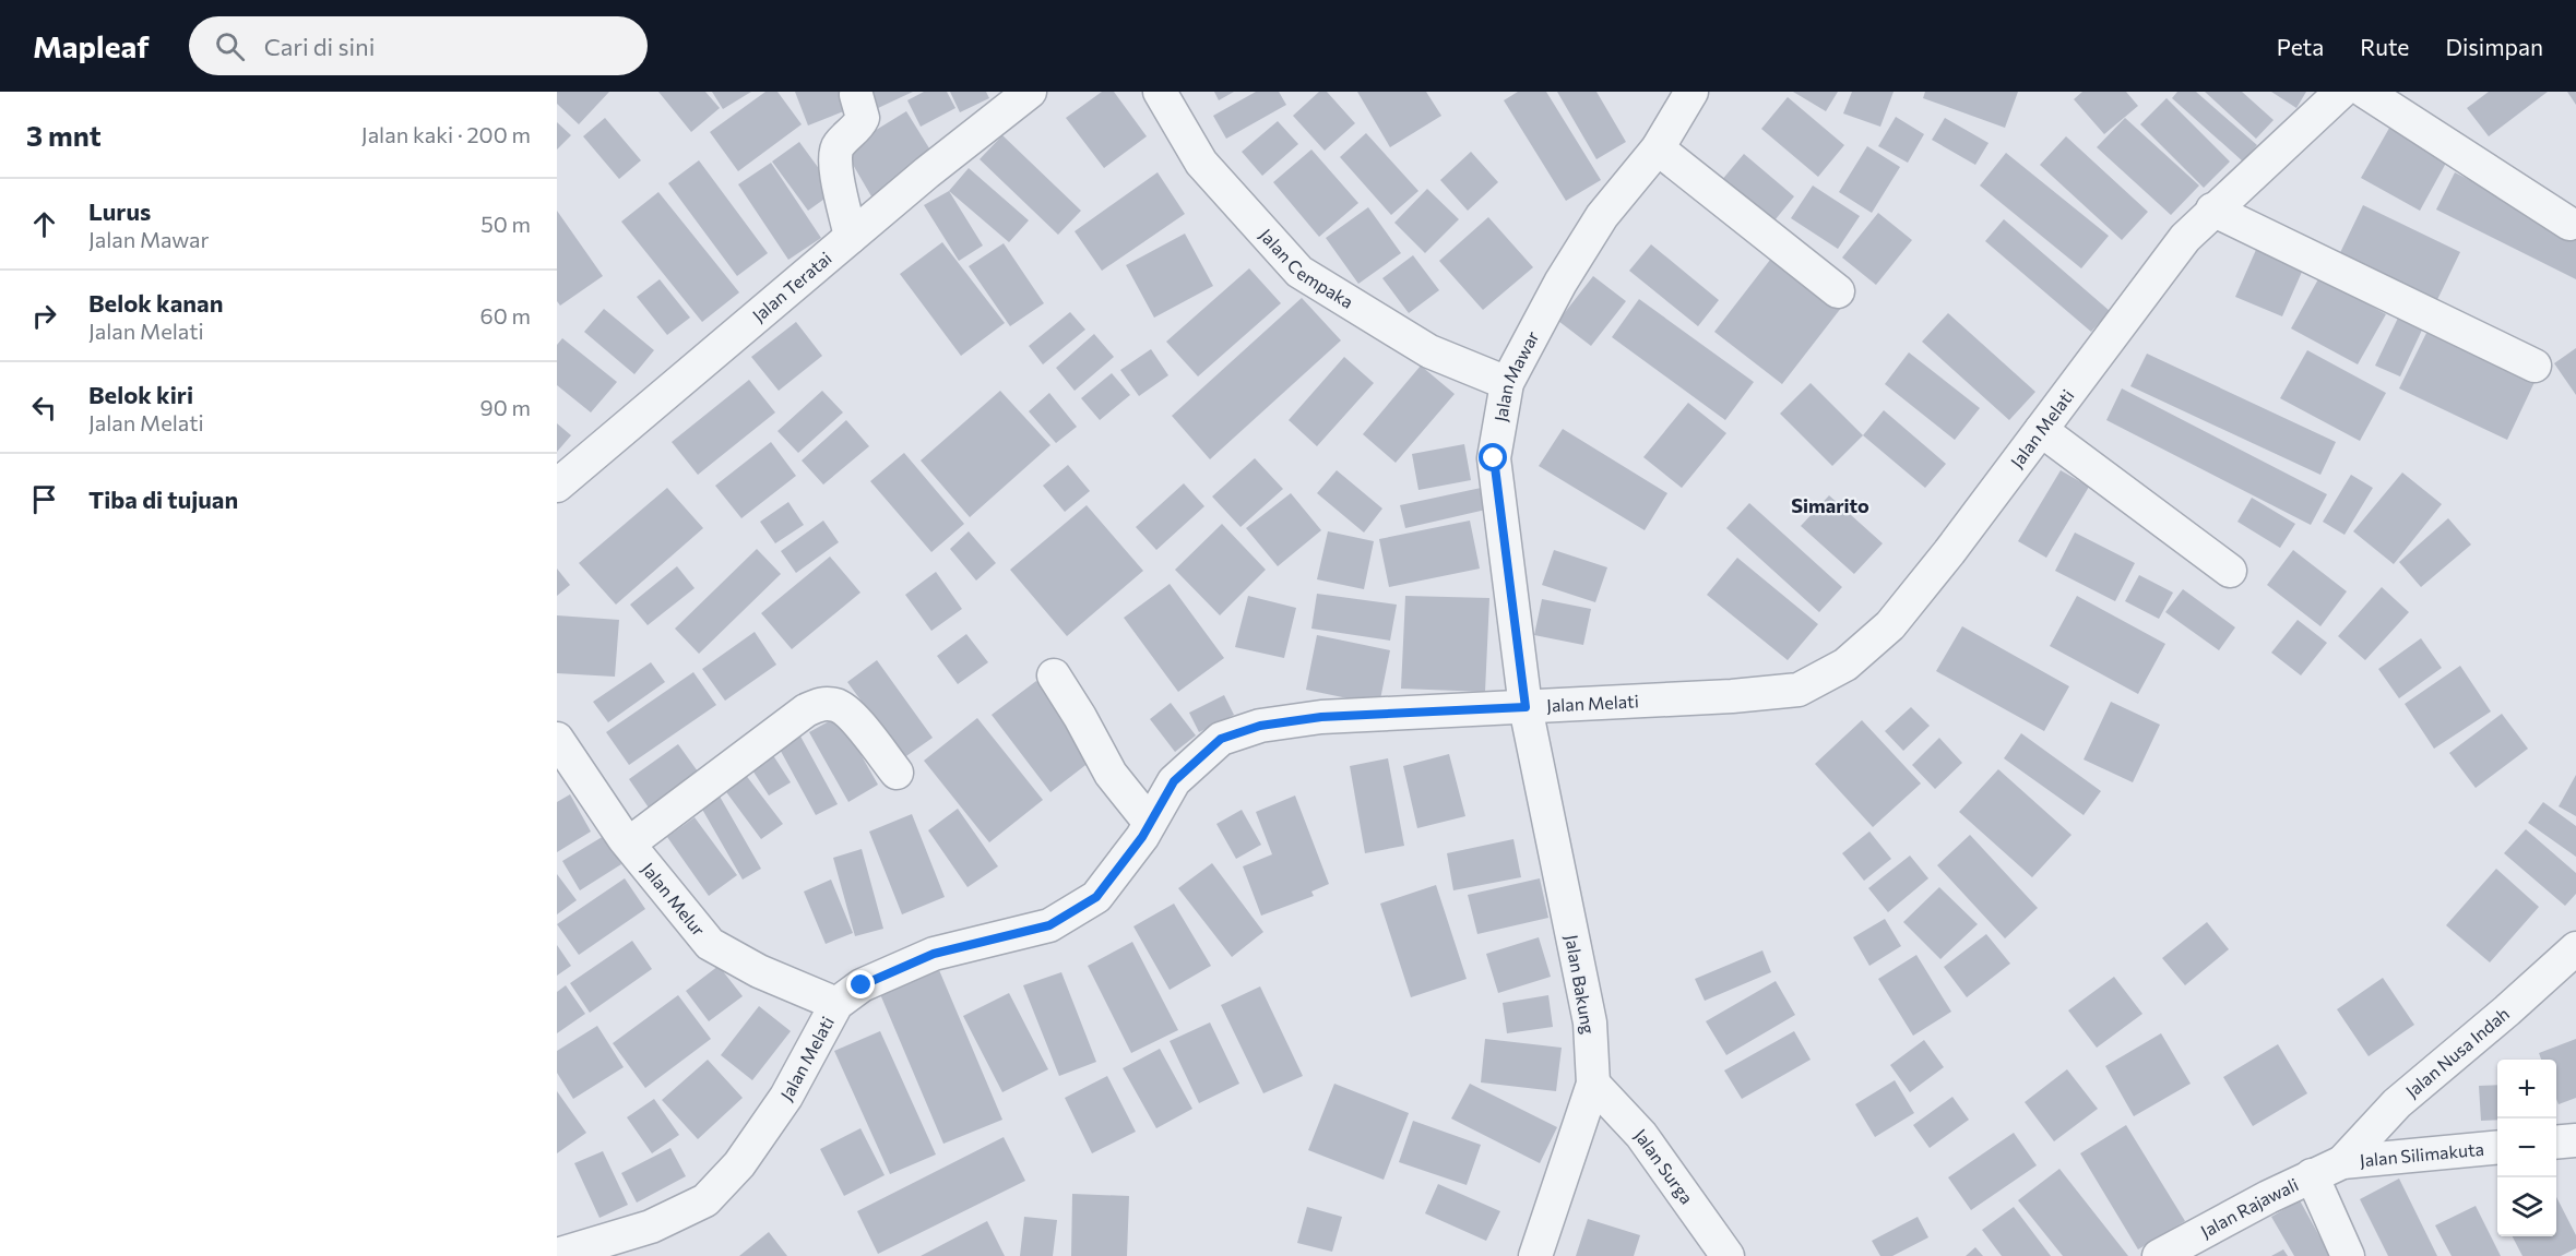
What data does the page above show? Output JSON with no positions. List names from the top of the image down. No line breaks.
{"streets":{"street":["Jalan Cempaka","Jalan Teratai","Jalan Mawar","Jalan Melati","Jalan Melur","Jalan Bakung","Jalan Nusa Indah","Jalan Silimakuta","Jalan Surga","Jalan Rajawali"]},"crossings":[["Jalan Cempaka","Jalan Mawar"],["Jalan Mawar","Jalan Melati"],["Jalan Mawar","Jalan Bakung"],["Jalan Melati","Jalan Melur"],["Jalan Melati","Jalan Bakung"],["Jalan Bakung","Jalan Surga"],["Jalan Nusa Indah","Jalan Silimakuta"],["Jalan Nusa Indah","Jalan Rajawali"],["Jalan Silimakuta","Jalan Rajawali"]],"districts":["Simarito"],"page":{"header":"Mapleaf","search":"Cari di sini","nav":["Peta","Rute","Disimpan"],"heading":["3 mnt","Jalan kaki · 200 m"],"list":[["Lurus","Jalan Mawar","50 m"],["Belok kanan","Jalan Melati","60 m"],["Belok kiri","Jalan Melati","90 m"],"Tiba di tujuan"],"map_buttons":["+","−"]}}
